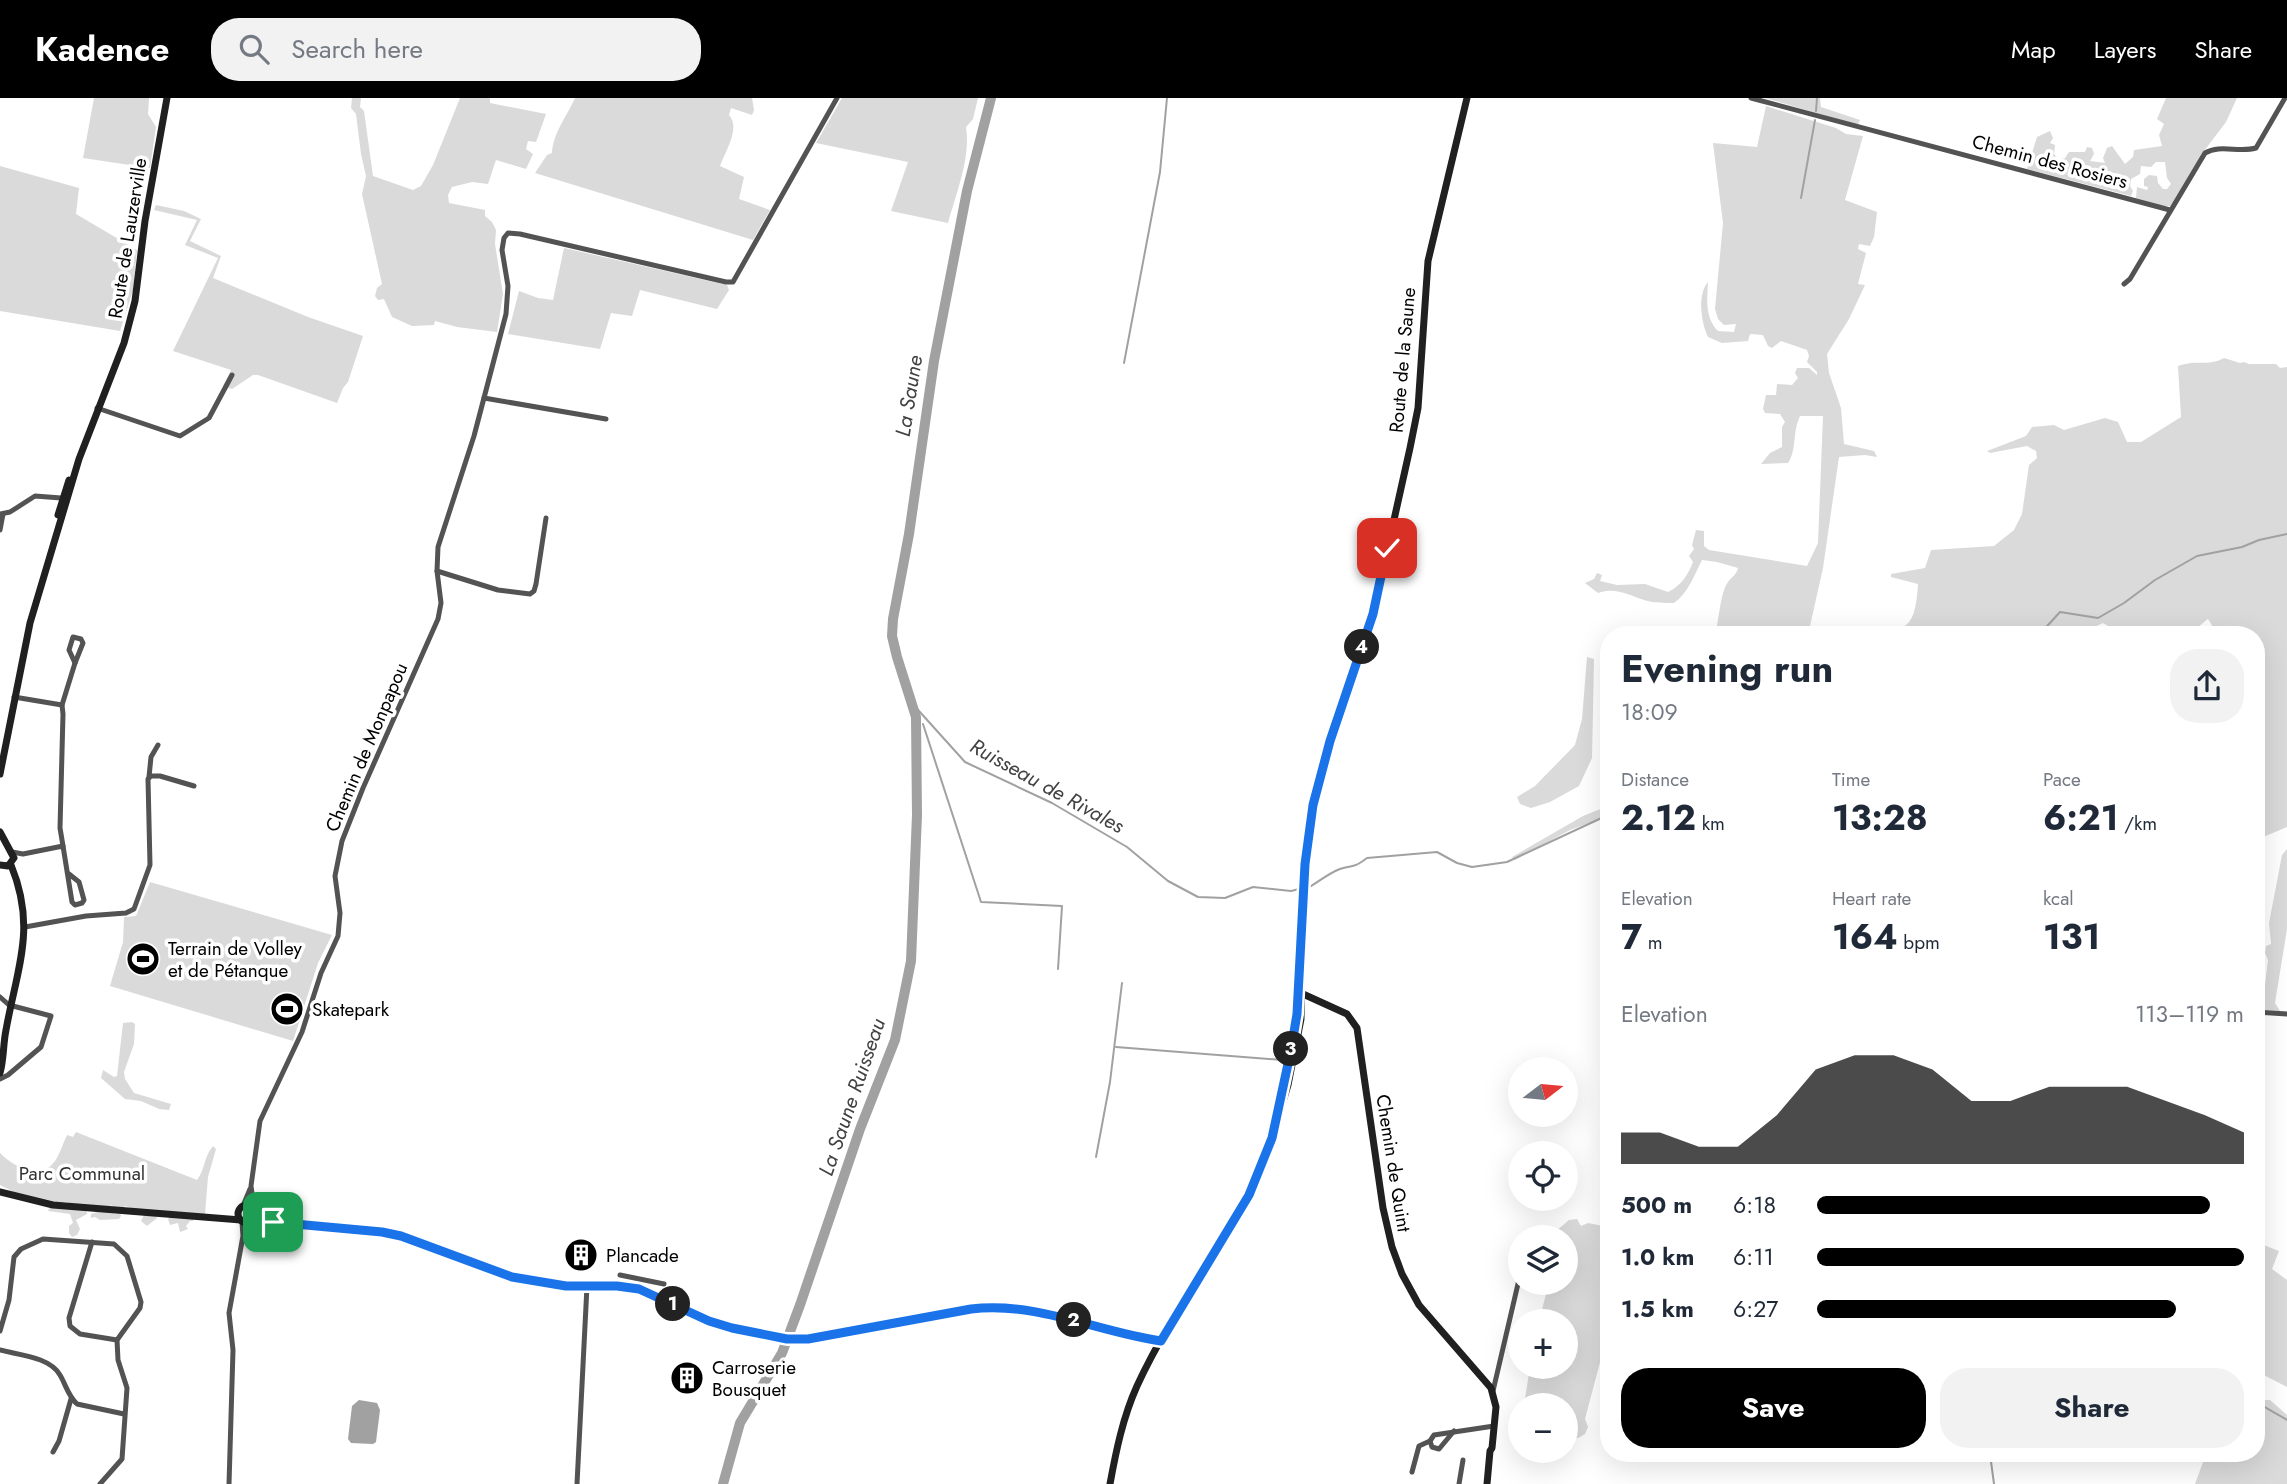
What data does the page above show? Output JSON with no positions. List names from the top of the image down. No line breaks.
{"streets":{"street":["Chemin des Rosiers","Route de Lauzerville","Route de la Saune","Chemin de Monpapou","Chemin de Quint"]},"crossings":[["Route de la Saune","Chemin de Quint"]],"water":["La Saune","Ruisseau de Rivales","La Saune Ruisseau"],"parks":["Parc Communal"],"places":{"sports":["Terrain de Volley et de Pétanque","Skatepark"],"building":["Plancade","Carroserie Bousquet"]},"north":"right","page":{"header":"Kadence","search":"Search here","nav":["Map","Layers","Share"],"heading":["Evening run","18:09"],"pins":["4","3","1","2"],"stats":[["Distance","2.12 km"],["Time","13:28"],["Pace","6:21 /km"],["Elevation","7 m"],["Heart rate","164 bpm"],["kcal","131"]],"chart":["Elevation","113–119 m"],"map_buttons":["+","−"],"list":[{"name":"500 m","note":"6:18"},{"name":"1.0 km","note":"6:11"},{"name":"1.5 km","note":"6:27"}],"buttons":["Save","Share"]}}
